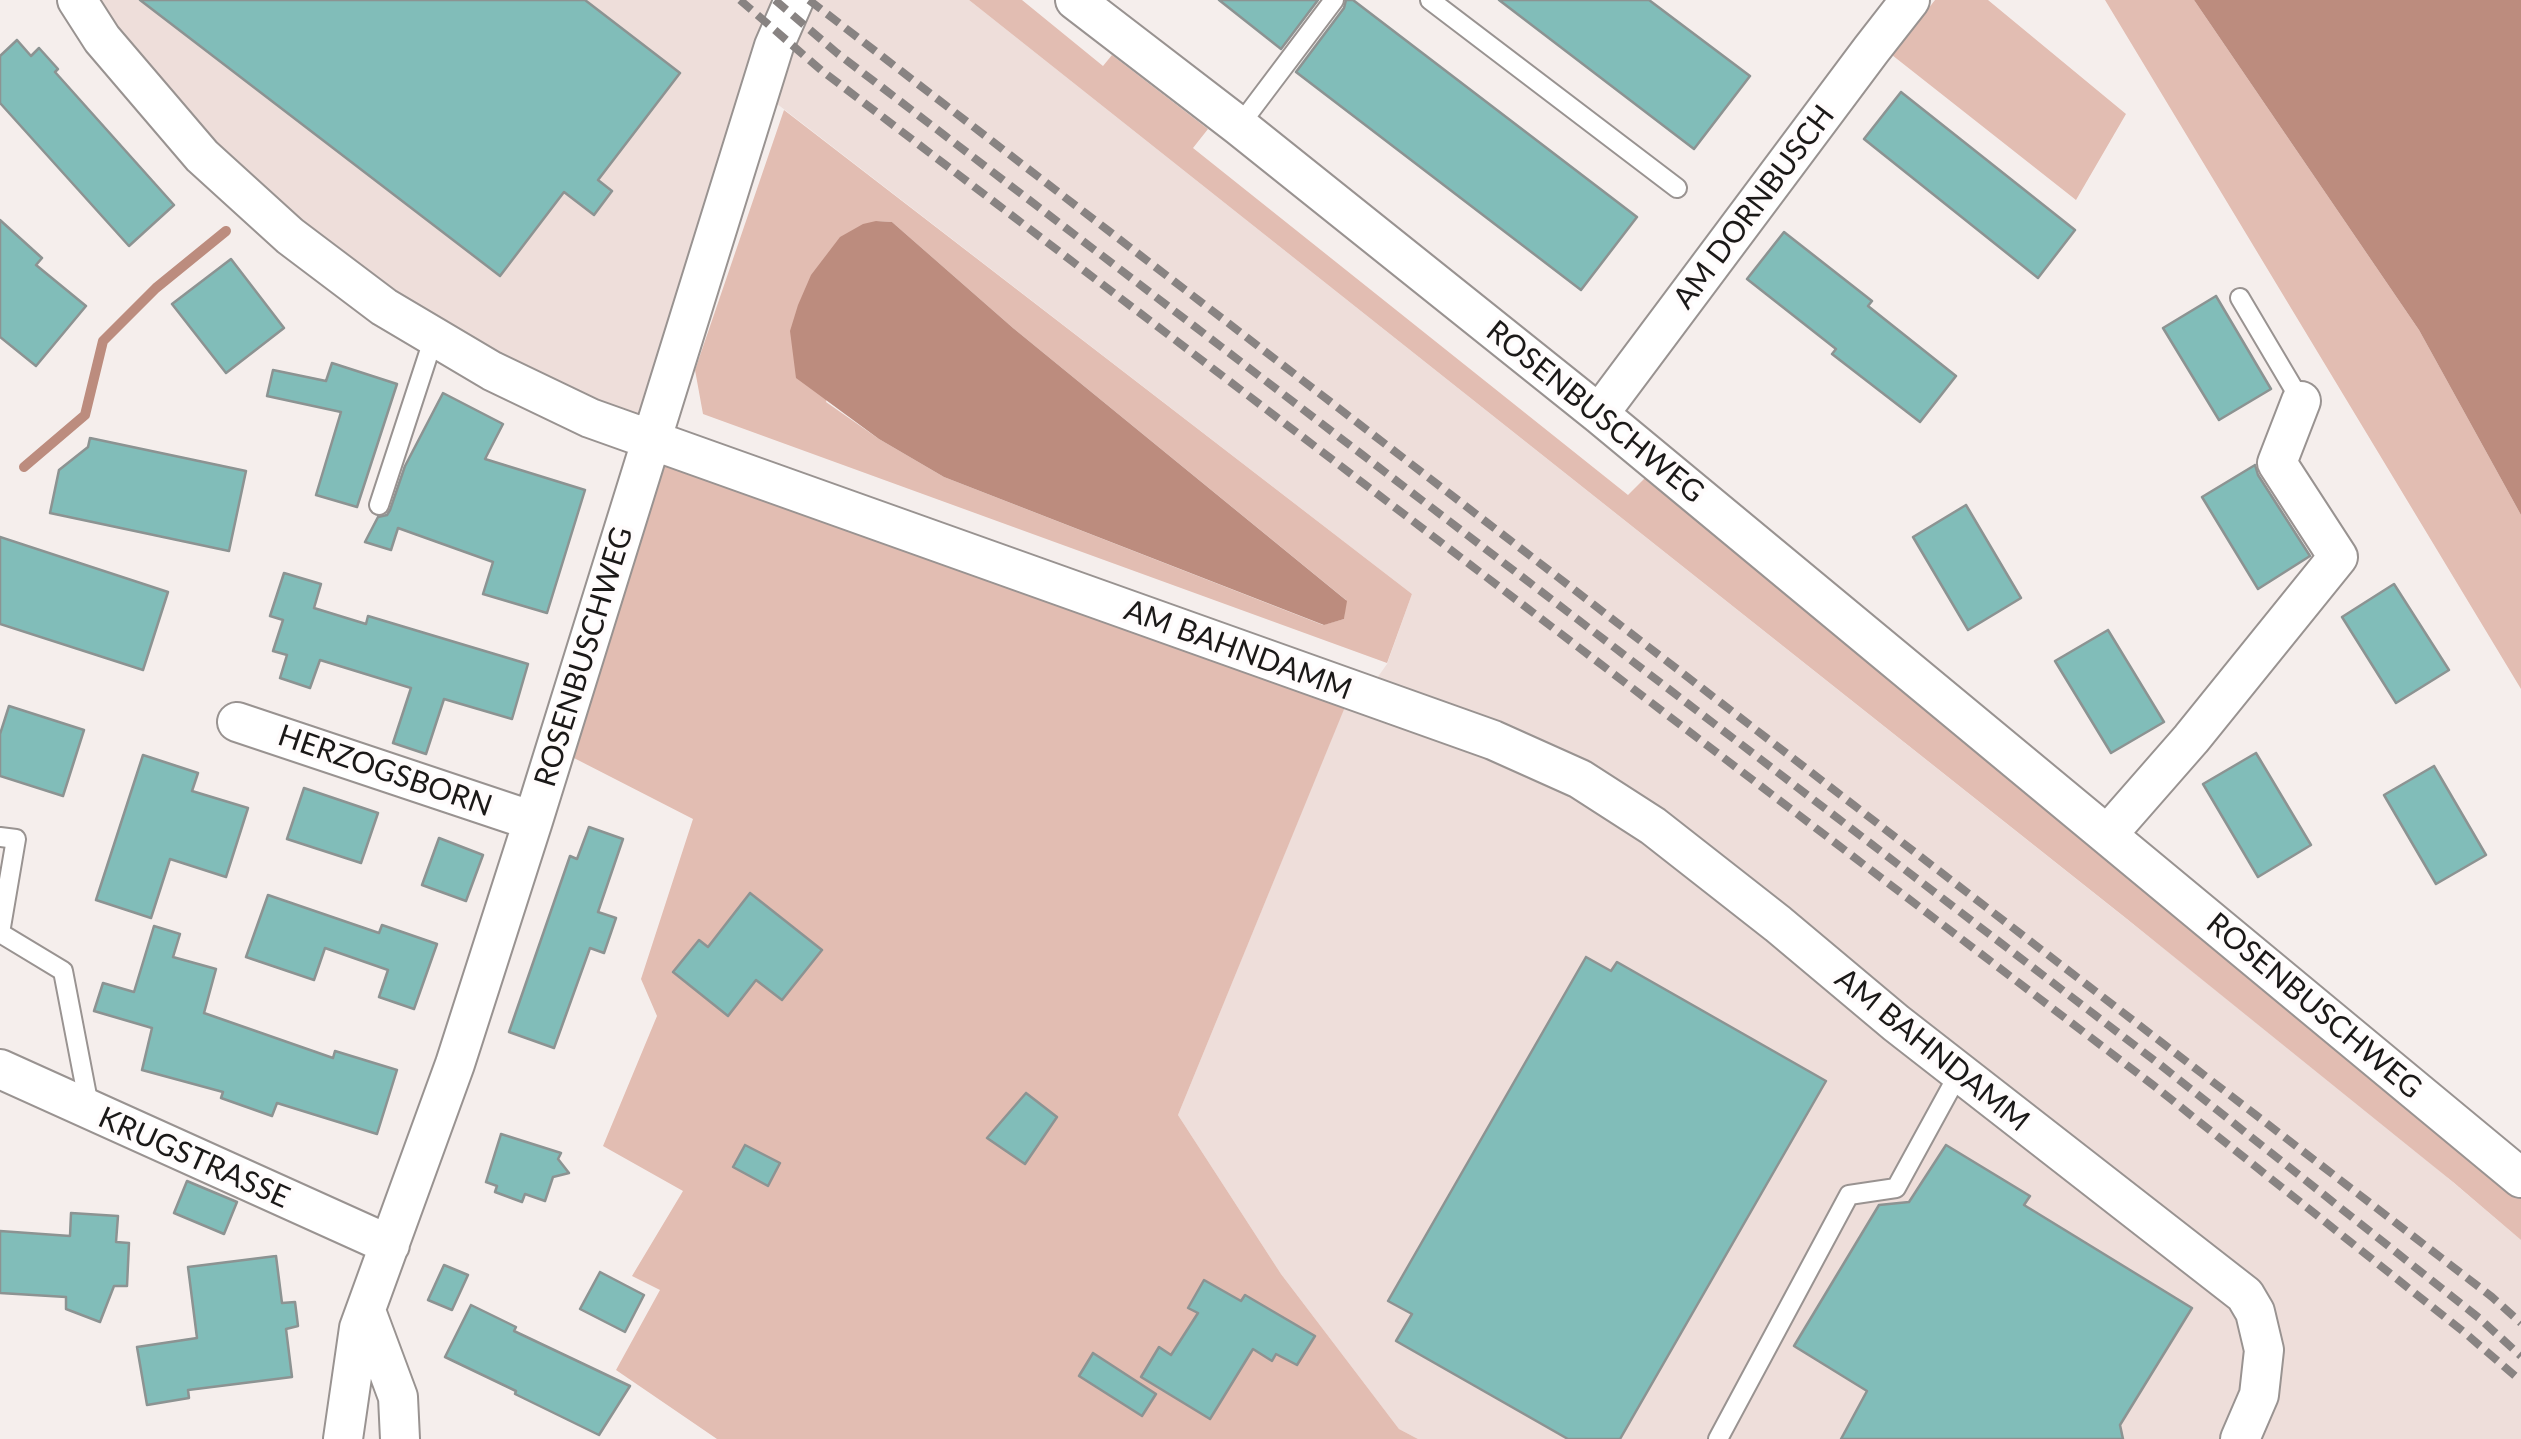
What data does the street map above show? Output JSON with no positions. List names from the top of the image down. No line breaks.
{"streets":{"street":["AM DORNBUSCH","ROSENBUSCHWEG","AM BAHNDAMM","HERZOGSBORN","KRUGSTRASSE"]},"crossings":[["AM DORNBUSCH","ROSENBUSCHWEG"],["ROSENBUSCHWEG","AM BAHNDAMM"],["ROSENBUSCHWEG","HERZOGSBORN"],["ROSENBUSCHWEG","KRUGSTRASSE"]]}
